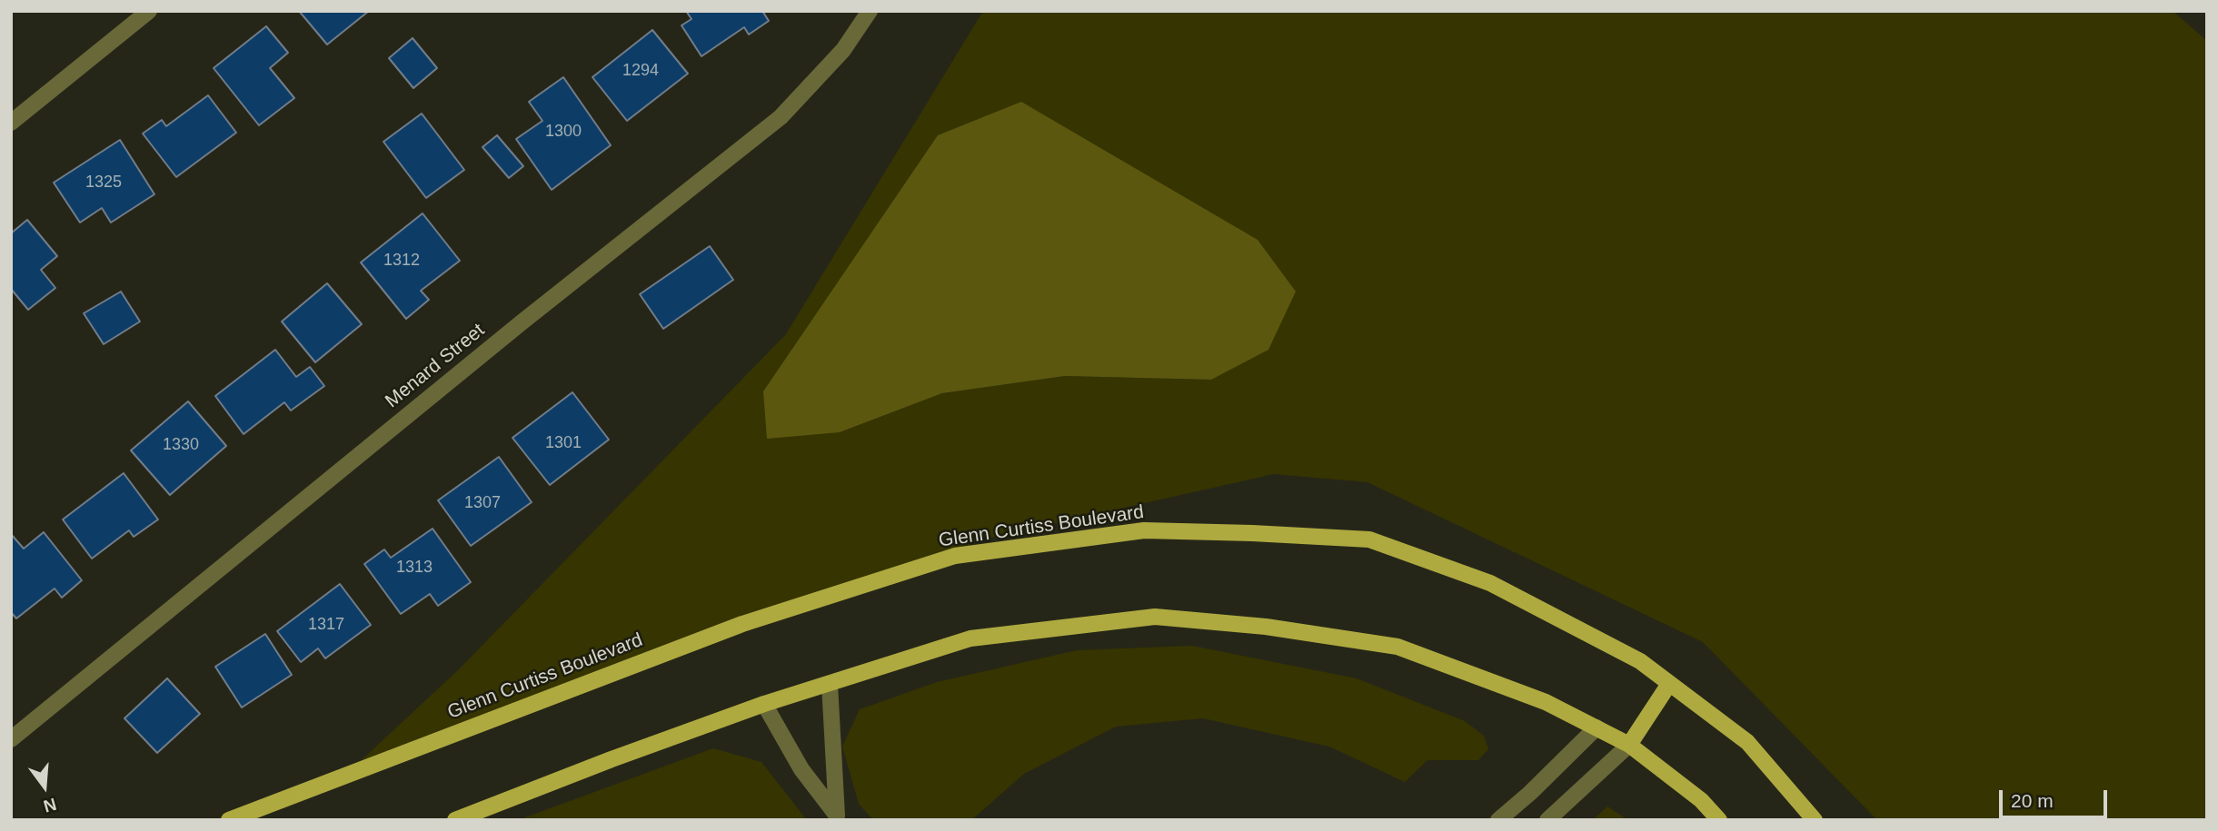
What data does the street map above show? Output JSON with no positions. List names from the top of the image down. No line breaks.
{"streets":{"main road":["Glenn Curtiss Boulevard"],"street":["Menard Street"]},"house_numbers":["1294","1300","1325","1312","1301","1330","1307","1313","1317"],"scale_bar":"20 m","north":"bottom"}
